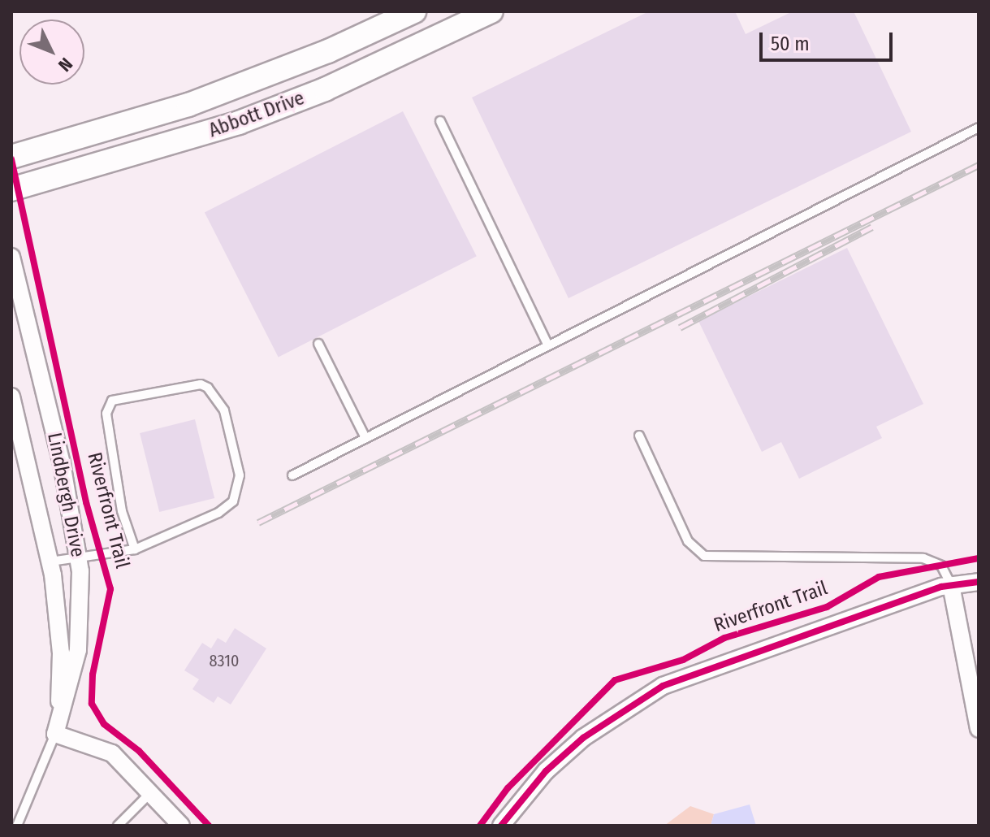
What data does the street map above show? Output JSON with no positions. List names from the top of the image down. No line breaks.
{"streets":{"main road":["Abbott Drive"],"street":["Lindbergh Drive"],"cycle path":["Riverfront Trail"]},"house_numbers":["8310"],"scale_bar":"50 m","north":"bottom right"}
